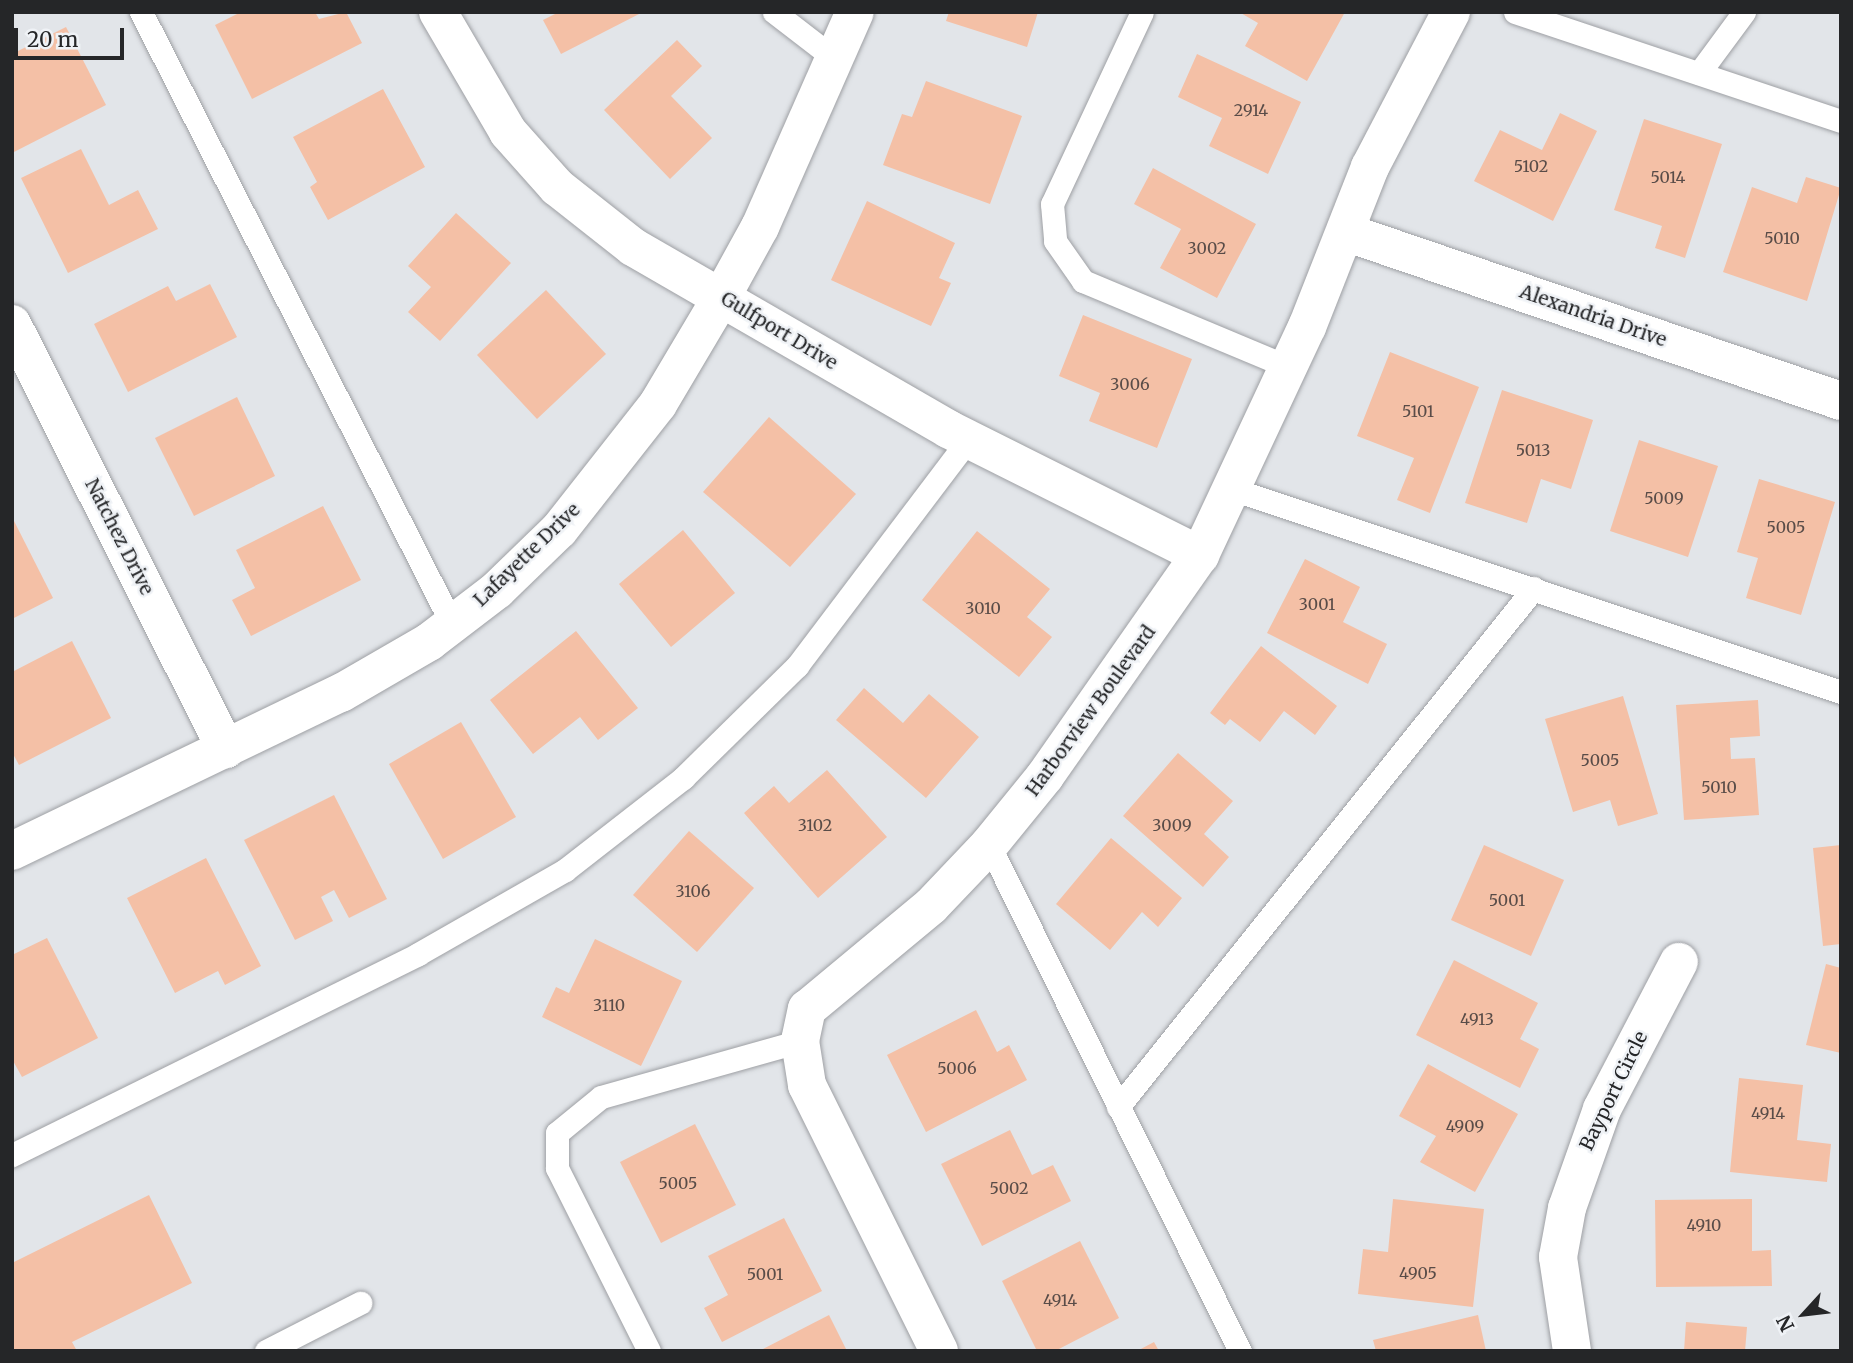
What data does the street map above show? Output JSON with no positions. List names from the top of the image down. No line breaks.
{"streets":{"street":["Alexandria Drive","Gulfport Drive","Natchez Drive","Lafayette Drive","Harborview Boulevard","Bayport Circle"]},"crossings":[["Alexandria Drive","Harborview Boulevard"],["Gulfport Drive","Lafayette Drive"],["Gulfport Drive","Harborview Boulevard"],["Natchez Drive","Lafayette Drive"]],"house_numbers":["2914","5102","5014","5010","3002","3006","5101","5013","5009","5005","3001","3010","5005","5010","3102","3009","3106","5001","3110","4913","5006","4914","4909","5005","5002","4910","4905","5001","4914"],"scale_bar":"20 m","north":"bottom left"}
